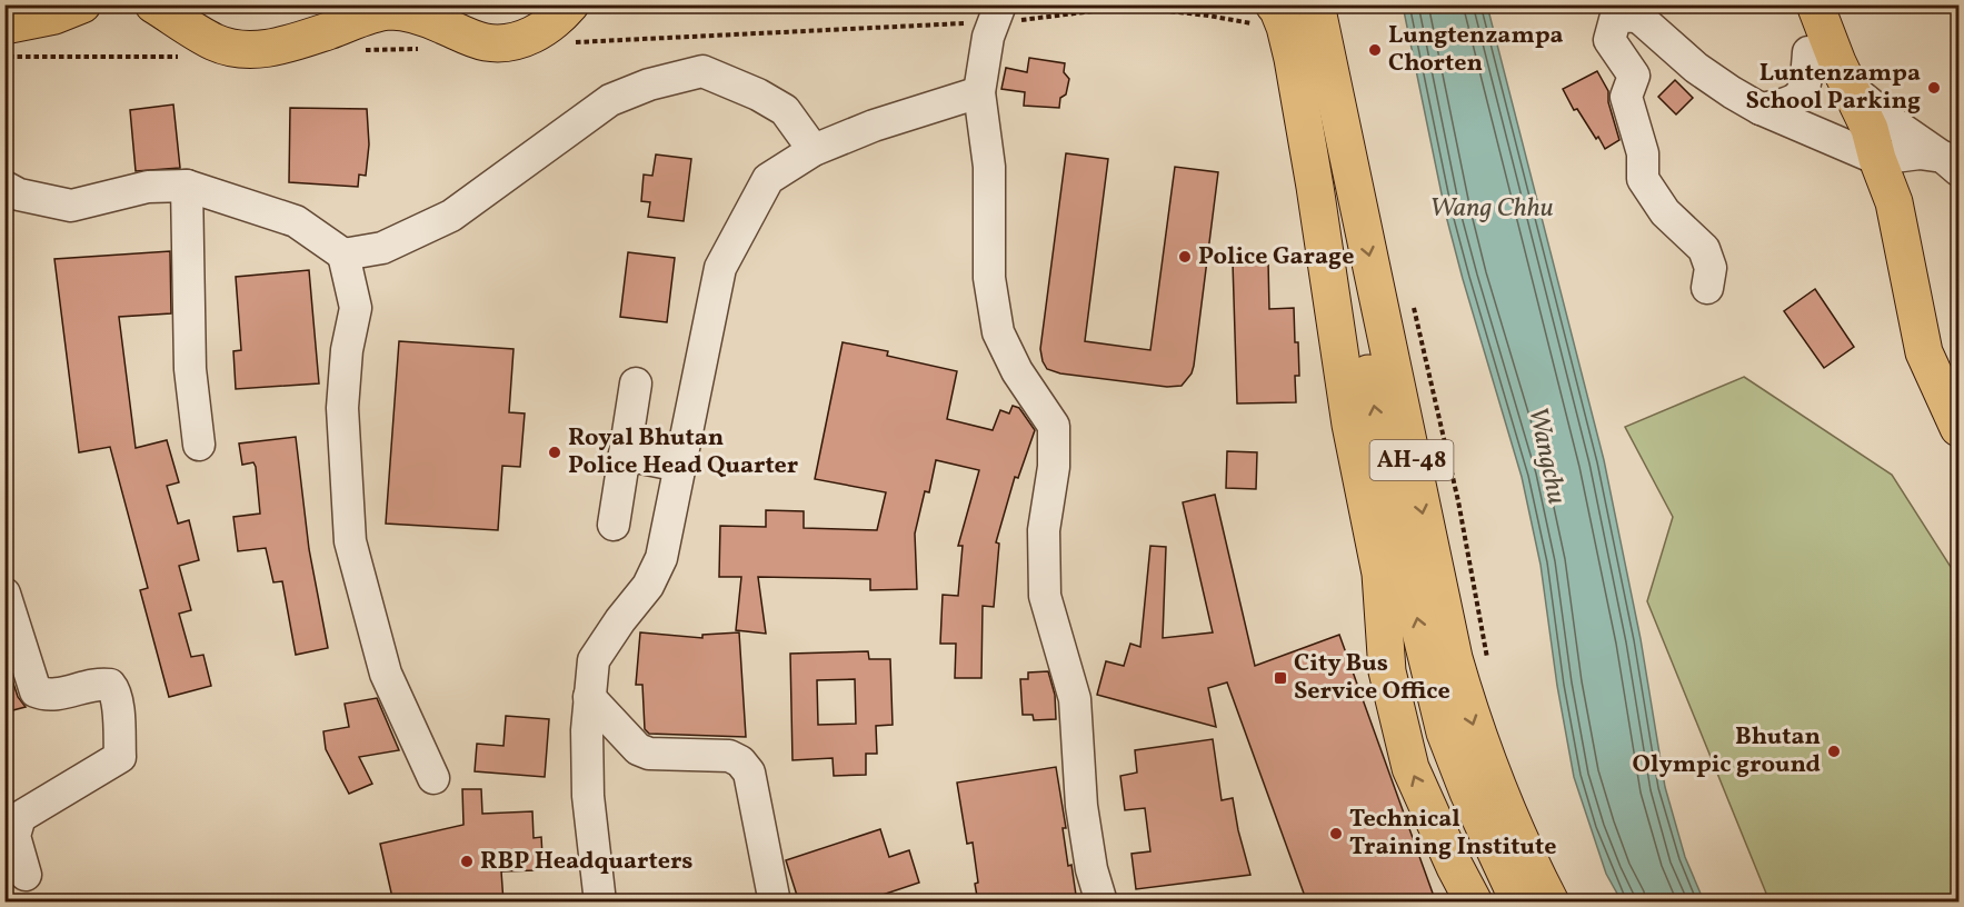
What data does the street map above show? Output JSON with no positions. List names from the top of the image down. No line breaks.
{"streets":{"main road":["AH-48"]},"water":["Wang Chhu","Wangchu"],"places":{"other":["Lungtenzampa Chorten","Luntenzampa School Parking","Police Garage","Royal Bhutan Police Head Quarter","Bhutan Olympic ground","Technical Training Institute","RBP Headquarters"],"transit":["City Bus Service Office"]}}
